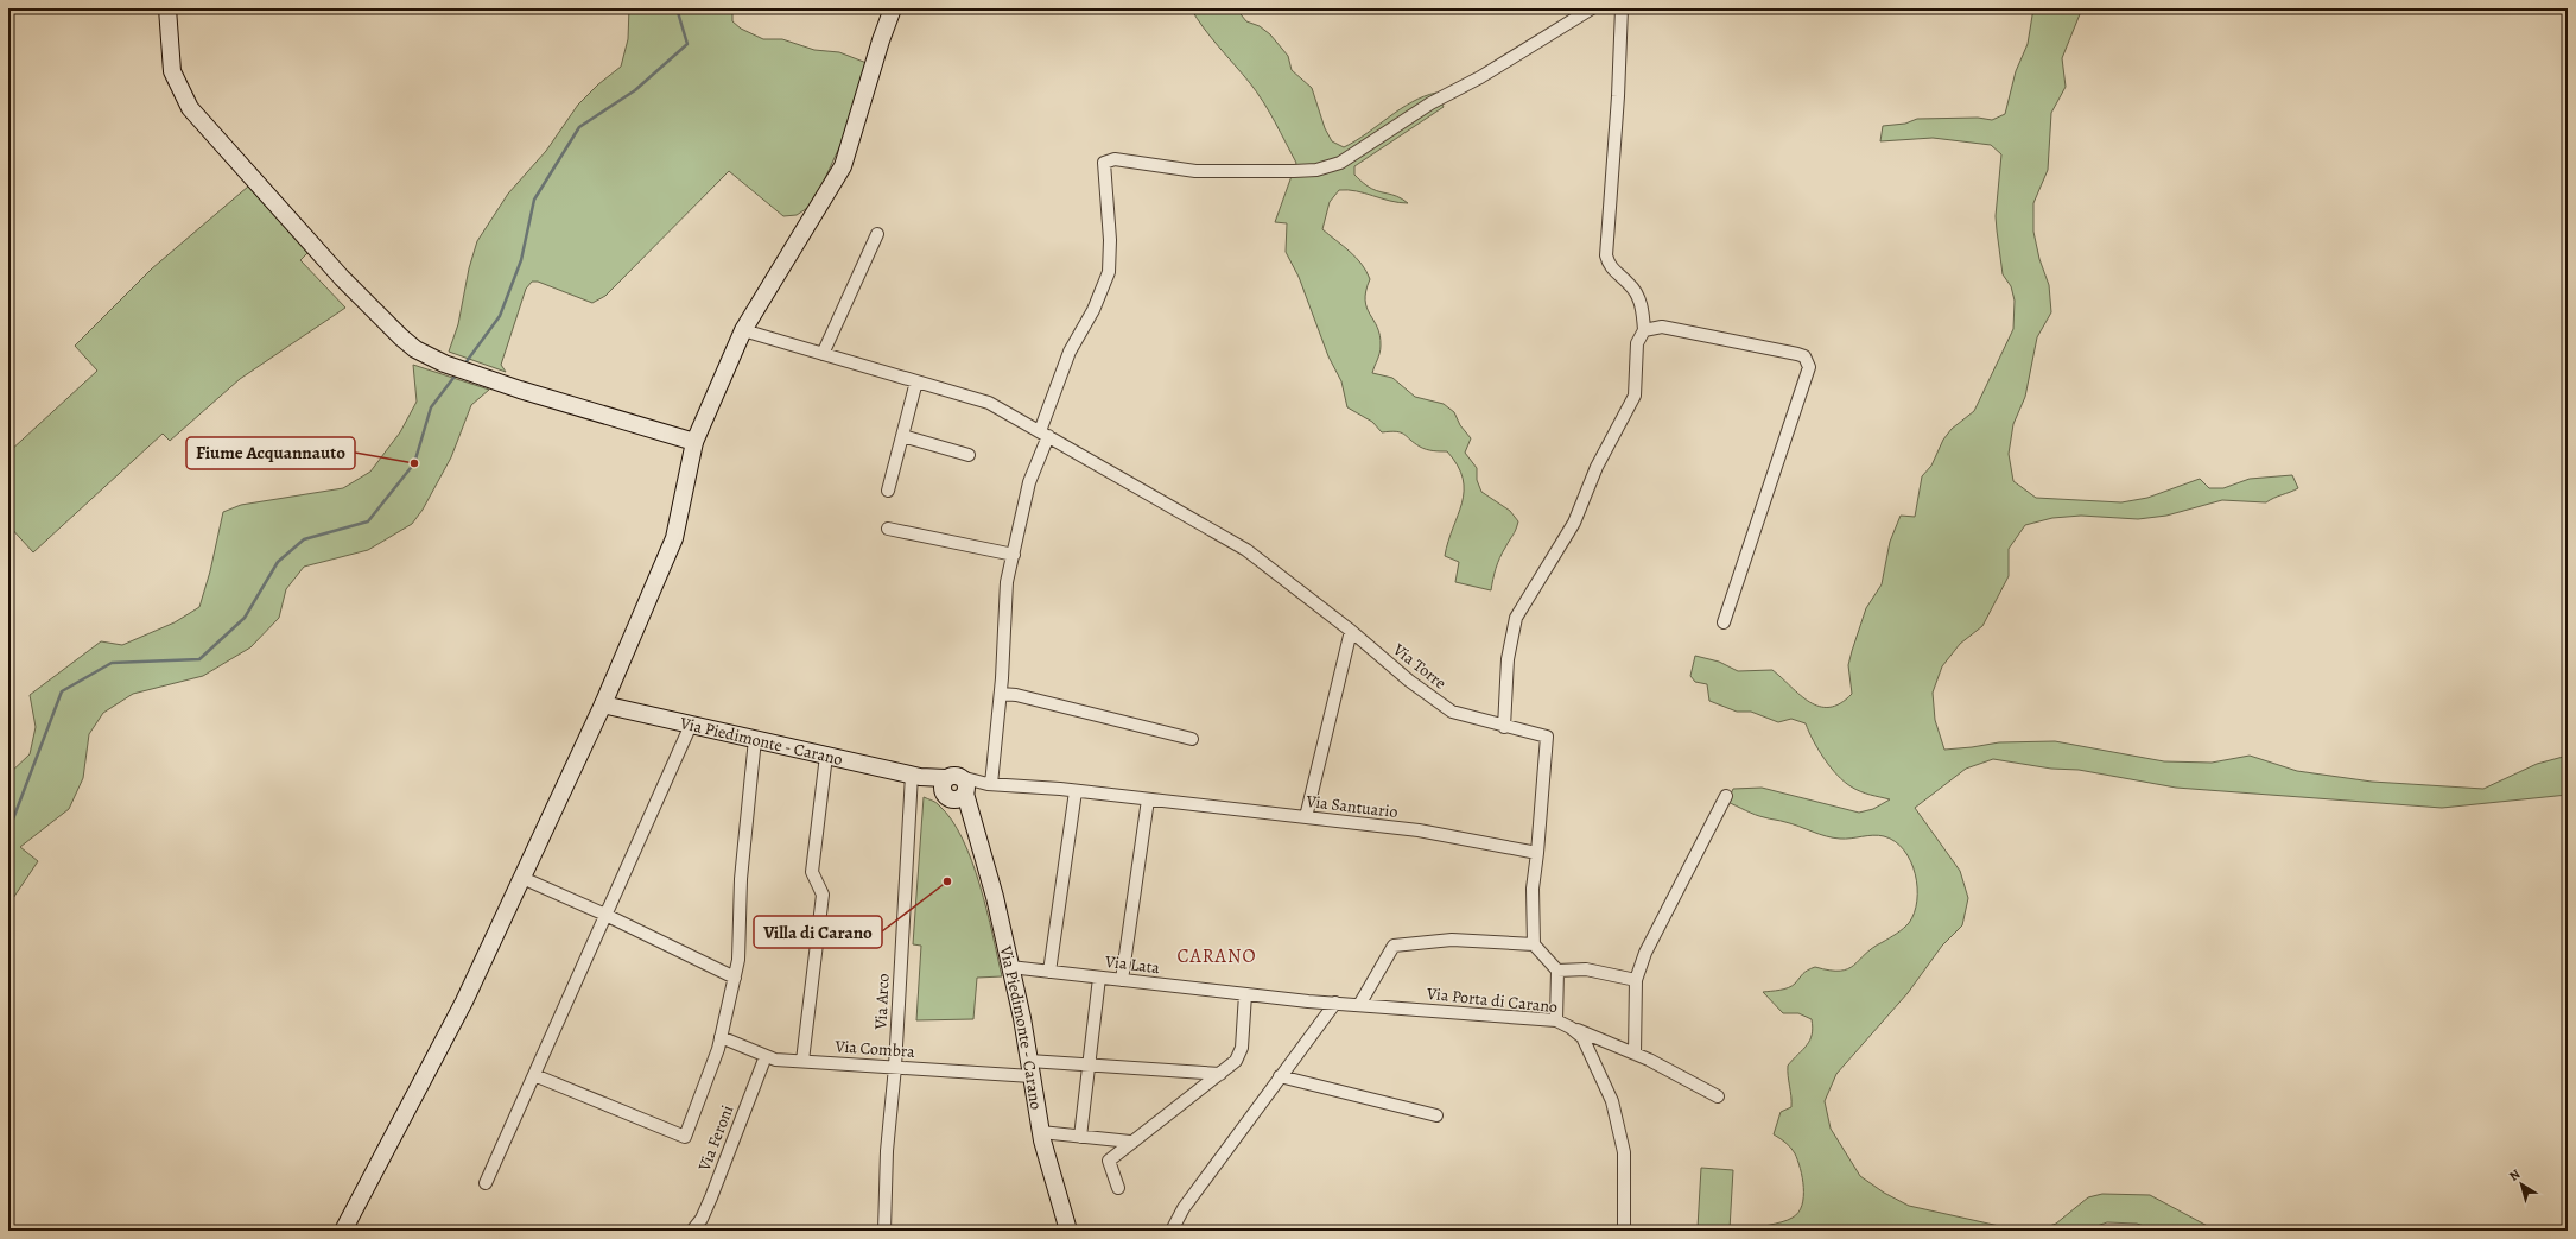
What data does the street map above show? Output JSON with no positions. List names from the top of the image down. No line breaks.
{"streets":{"street":["Via Torre","Via Piedimonte - Carano","Via Santuario","Via Lata","Via Porta di Carano","Via Arco","Via Combra","Via Feroni"]},"crossings":[["Via Torre","Via Santuario"],["Via Piedimonte - Carano","Via Santuario"],["Via Piedimonte - Carano","Via Lata"],["Via Piedimonte - Carano","Via Arco"],["Via Piedimonte - Carano","Via Combra"],["Via Lata","Via Porta di Carano"],["Via Arco","Via Combra"],["Via Combra","Via Feroni"]],"districts":["CARANO"],"places":["Fiume Acquannauto","Villa di Carano"],"north":"top left"}
